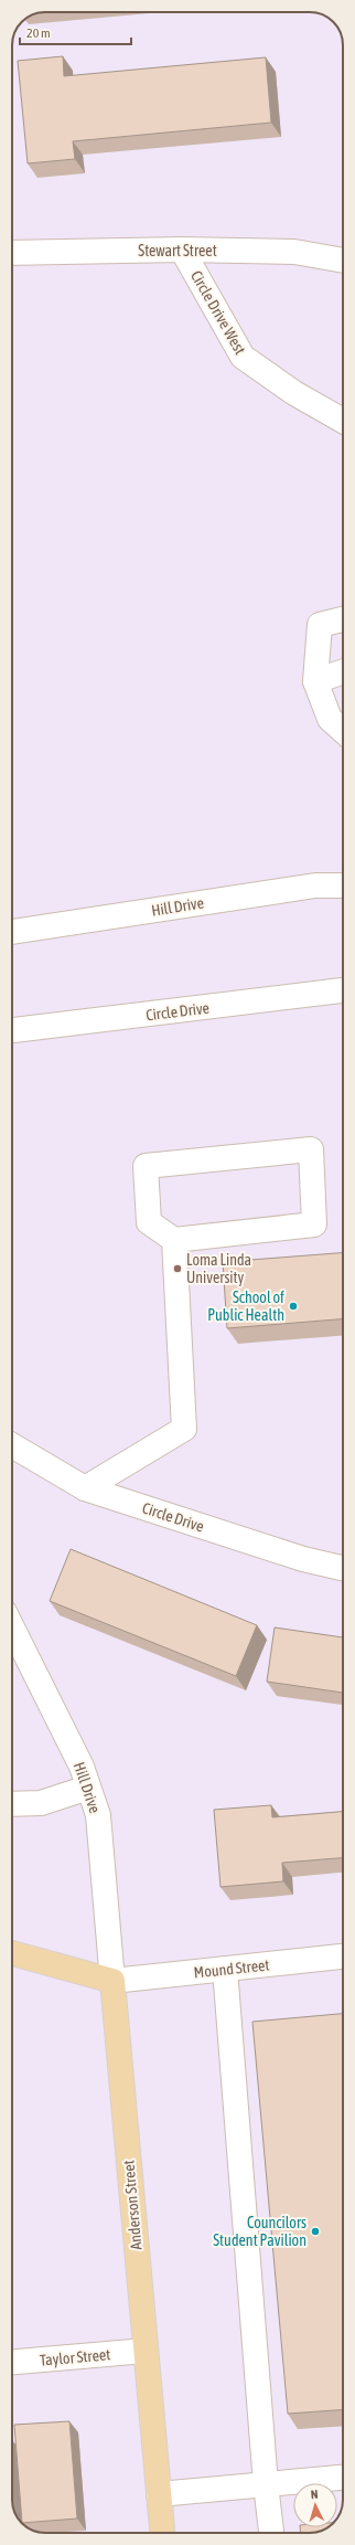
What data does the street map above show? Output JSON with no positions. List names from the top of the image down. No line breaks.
{"streets":{"main road":["Anderson Street"],"street":["Stewart Street","Circle Drive West","Hill Drive","Circle Drive","Mound Street","Taylor Street"]},"crossings":[["Stewart Street","Circle Drive West"],["Hill Drive","Mound Street"],["Hill Drive","Anderson Street"],["Mound Street","Anderson Street"],["Anderson Street","Taylor Street"]],"places":["Loma Linda University","School of Public Health","Councilors Student Pavilion"],"scale_bar":"20 m","north":"top"}
